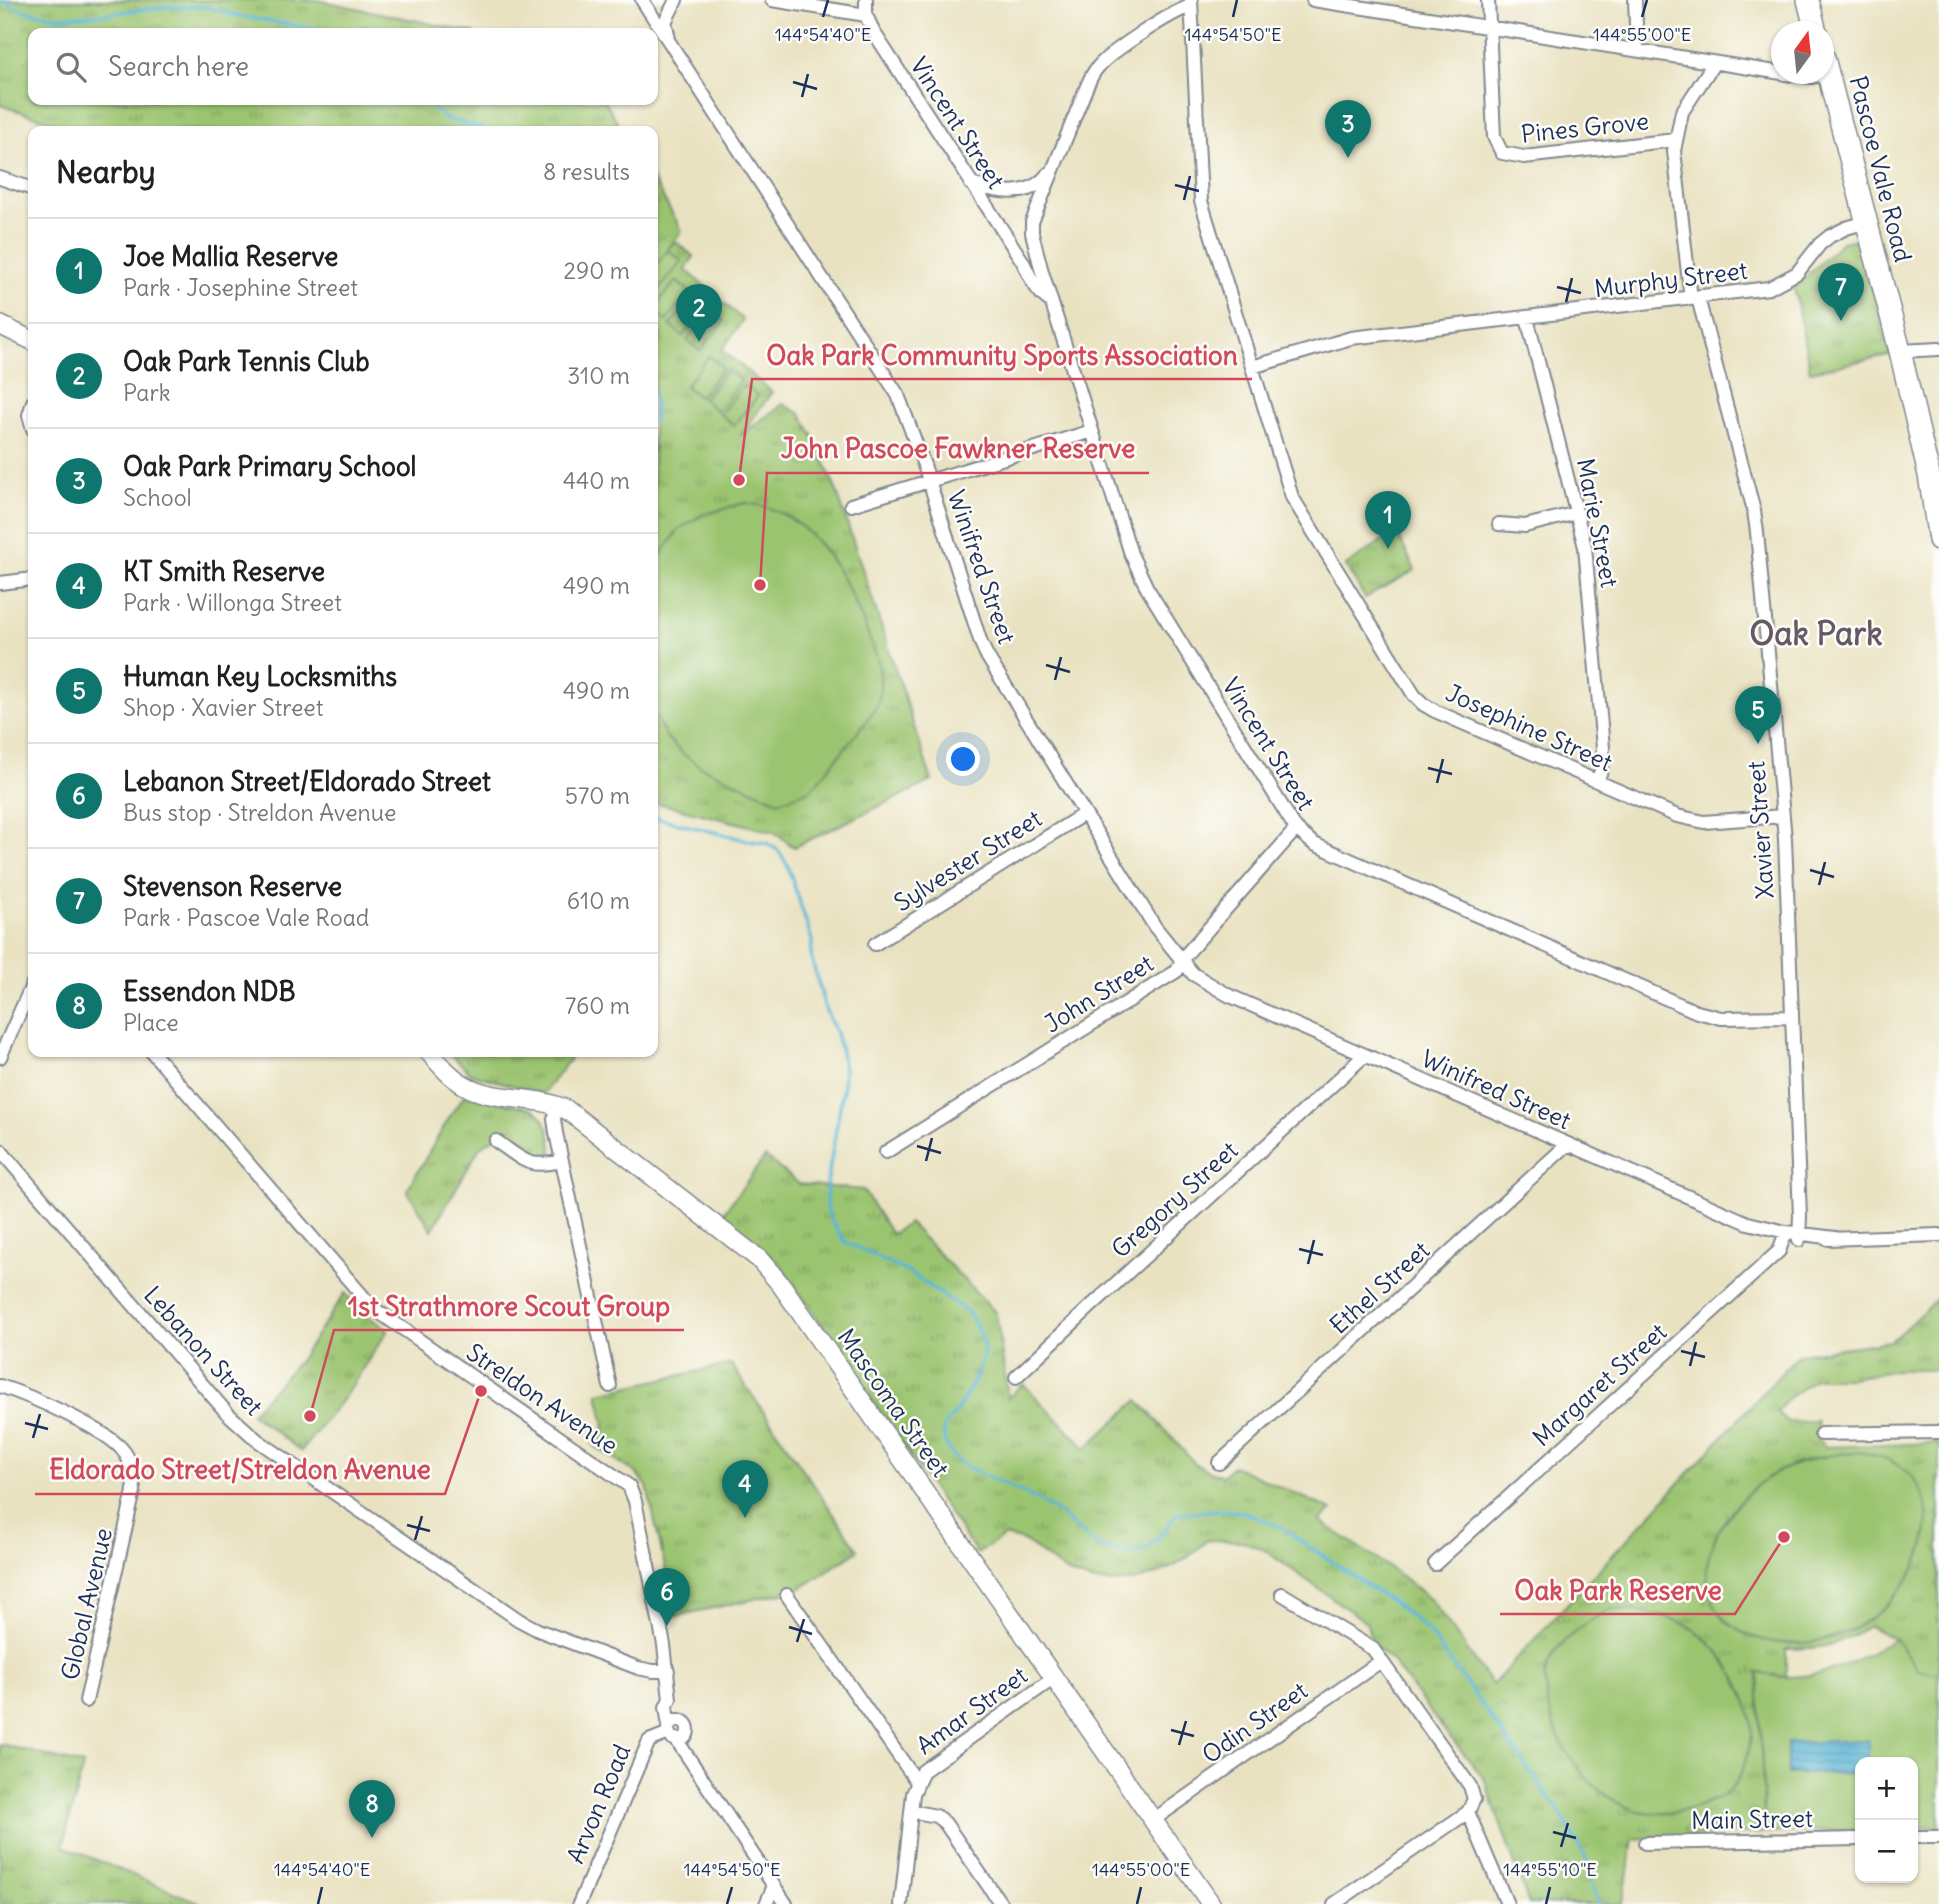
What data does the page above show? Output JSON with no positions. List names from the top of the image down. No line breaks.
{"streets":{"main road":["Pascoe Vale Road","Mascoma Street"],"street":["Vincent Street","Pines Grove","Murphy Street","Marie Street","Winifred Street","Josephine Street","Xavier Street","Sylvester Street","John Street","Gregory Street","Ethel Street","Lebanon Street","Margaret Street","Streldon Avenue","Global Avenue","Amar Street","Odin Street","Arvon Road","Main Street"]},"crossings":[["Vincent Street","Xavier Street"],["Vincent Street","John Street"],["Pines Grove","Xavier Street"],["Pascoe Vale Road","Murphy Street"],["Murphy Street","Marie Street"],["Murphy Street","Josephine Street"],["Murphy Street","Xavier Street"],["Marie Street","Josephine Street"],["Winifred Street","Xavier Street"],["Winifred Street","Sylvester Street"],["Winifred Street","John Street"],["Winifred Street","Gregory Street"],["Winifred Street","Ethel Street"],["Winifred Street","Margaret Street"],["Josephine Street","Xavier Street"],["Lebanon Street","Streldon Avenue"],["Mascoma Street","Amar Street"],["Mascoma Street","Odin Street"]],"districts":["Oak Park"],"places":["Oak Park Community Sports Association","John Pascoe Fawkner Reserve","Eldorado Street/Streldon Avenue","1st Strathmore Scout Group","Oak Park Reserve"],"north":"top","page":{"search":"Search here","pins":["3","7","2","1","5","4","6","8"],"heading":["Nearby","8 results"],"list":[{"mark":"1","name":"Joe Mallia Reserve","note":"Park · Josephine Street","value":"290 m"},{"mark":"2","name":"Oak Park Tennis Club","note":"Park","value":"310 m"},{"mark":"3","name":"Oak Park Primary School","note":"School","value":"440 m"},{"mark":"4","name":"KT Smith Reserve","note":"Park · Willonga Street","value":"490 m"},{"mark":"5","name":"Human Key Locksmiths","note":"Shop · Xavier Street","value":"490 m"},{"mark":"6","name":"Lebanon Street/Eldorado Street","note":"Bus stop · Streldon Avenue","value":"570 m"},{"mark":"7","name":"Stevenson Reserve","note":"Park · Pascoe Vale Road","value":"610 m"},{"mark":"8","name":"Essendon NDB","note":"Place","value":"760 m"}],"map_buttons":["+","−"]},"coordinates":["144°54'40\"E","144°54'50\"E","144°55'00\"E","144°55'10\"E"]}
